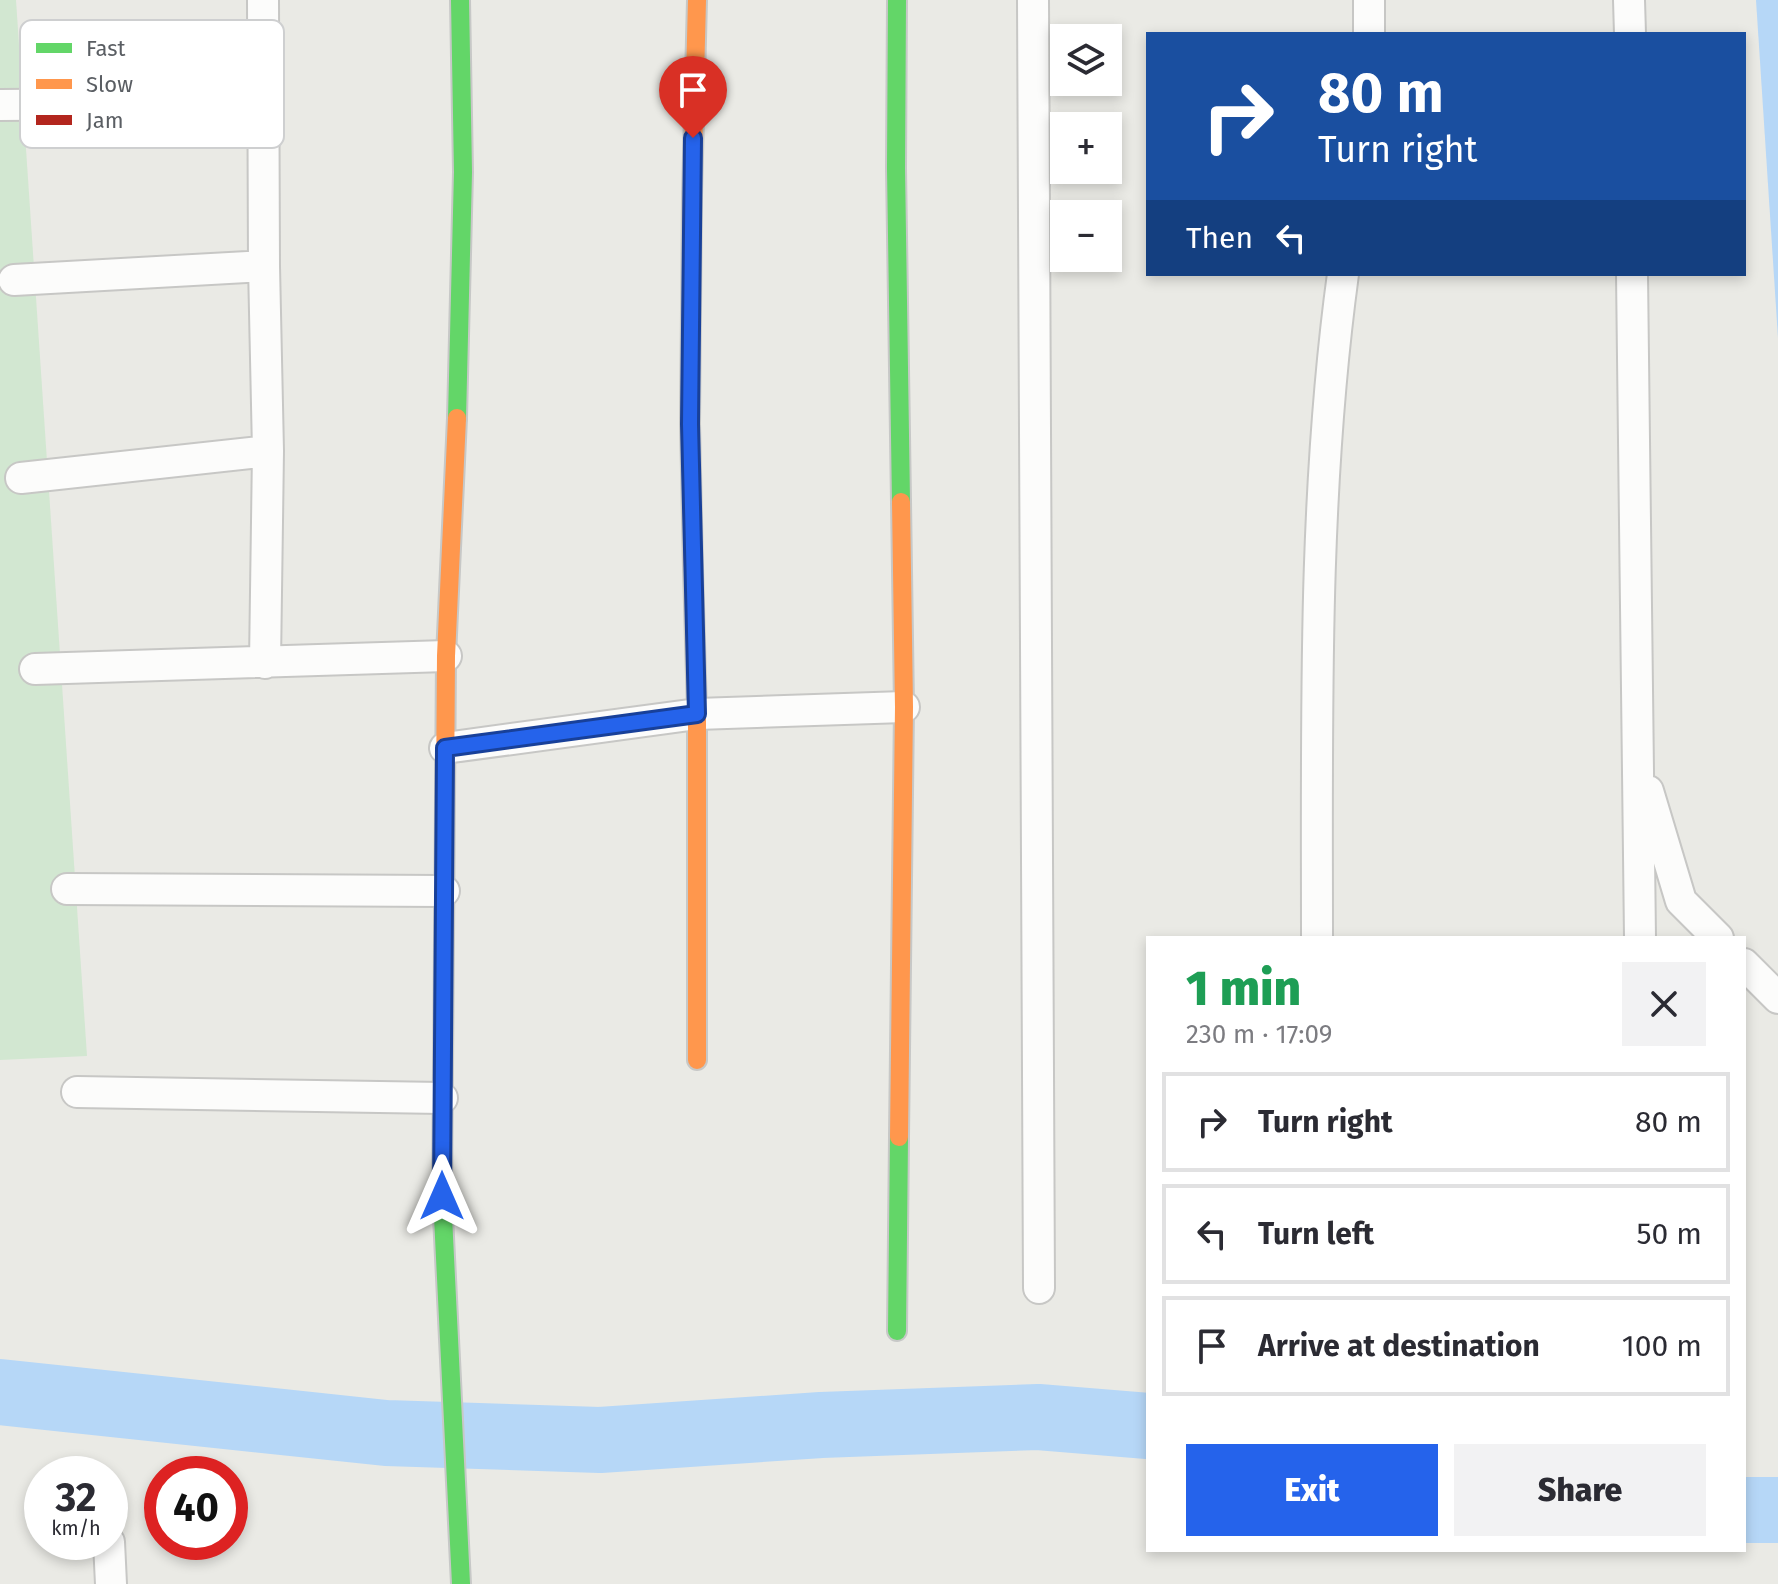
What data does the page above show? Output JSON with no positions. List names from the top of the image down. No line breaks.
{"legend":["Fast","Slow","Jam"],"page":{"map_buttons":["+","−"],"turn":["80 m","Turn right"],"then":"Then","heading":["1 min","230 m · 17:09"],"list":[{"name":"Turn right","value":"80 m"},{"name":"Turn left","value":"50 m"},{"name":"Arrive at destination","value":"100 m"}],"buttons":["Exit","Share"],"speed":"32 km/h","limit":"40"}}
